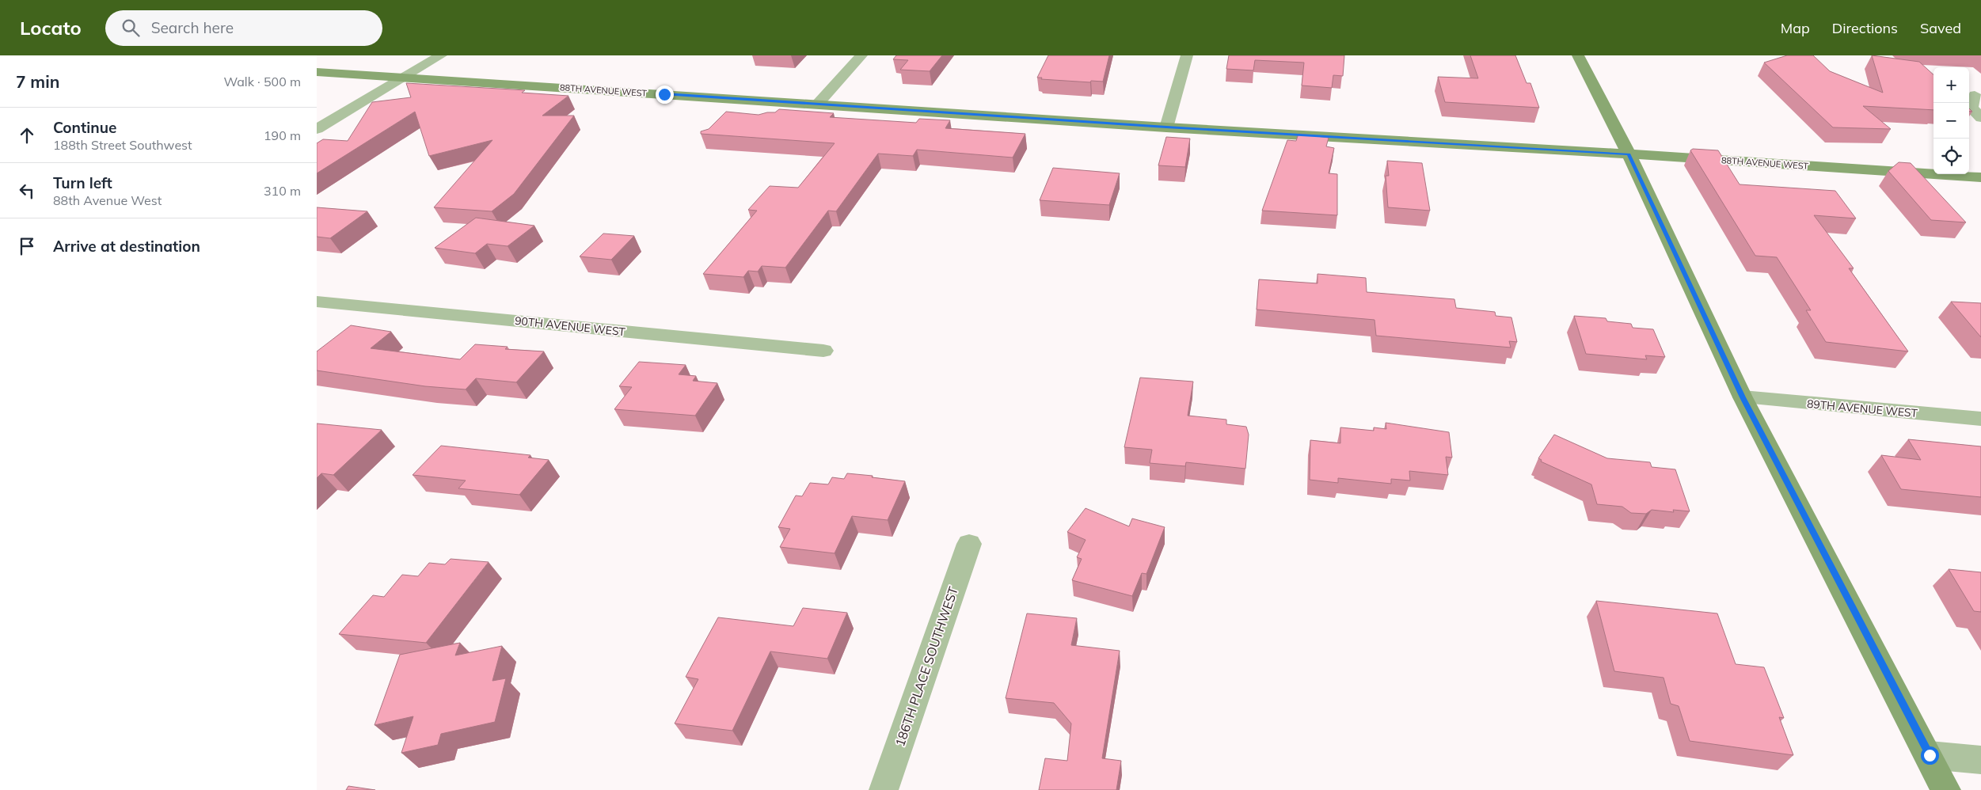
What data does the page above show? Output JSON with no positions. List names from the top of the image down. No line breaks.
{"streets":{"street":["88TH AVENUE WEST","90TH AVENUE WEST","89TH AVENUE WEST","186TH PLACE SOUTHWEST"]},"page":{"header":"Locato","search":"Search here","nav":["Map","Directions","Saved"],"heading":["7 min","Walk · 500 m"],"map_buttons":["+","−"],"list":[["Continue","188th Street Southwest","190 m"],["Turn left","88th Avenue West","310 m"],"Arrive at destination"]}}
